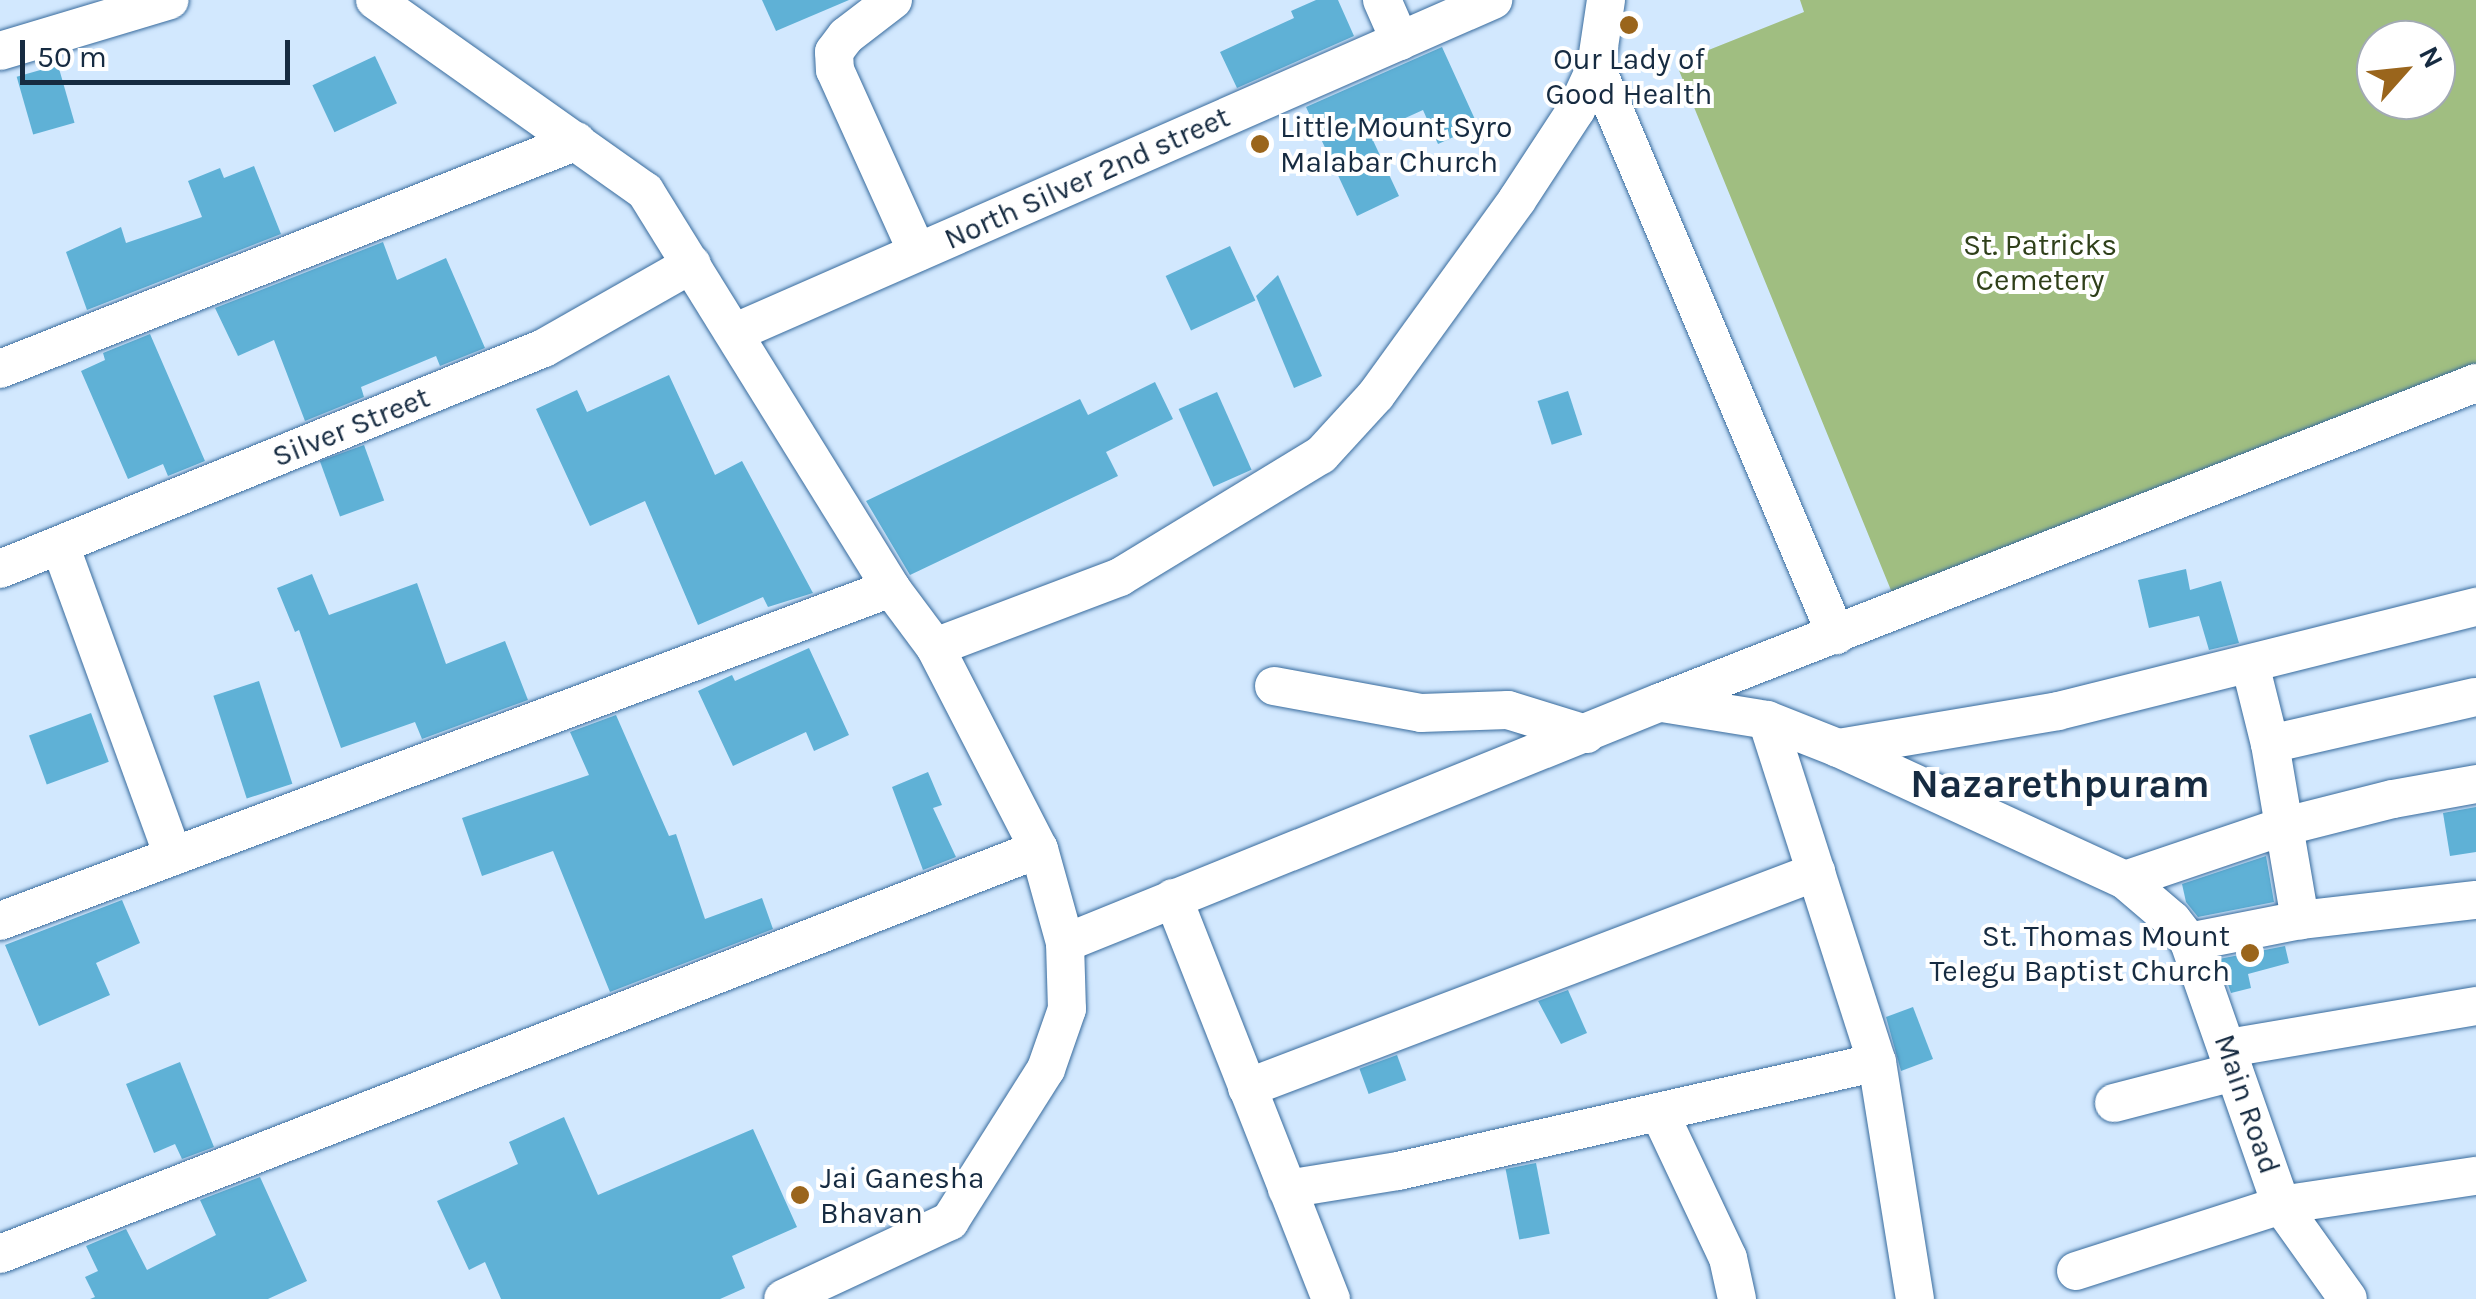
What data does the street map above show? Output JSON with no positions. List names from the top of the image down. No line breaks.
{"streets":{"street":["North Silver 2nd street","Silver Street","Main Road"]},"districts":["Nazarethpuram"],"parks":["St. Patricks Cemetery"],"places":["Our Lady of Good Health","Little Mount Syro Malabar Church","St. Thomas Mount Telegu Baptist Church","Jai Ganesha Bhavan"],"scale_bar":"50 m","north":"top right"}
